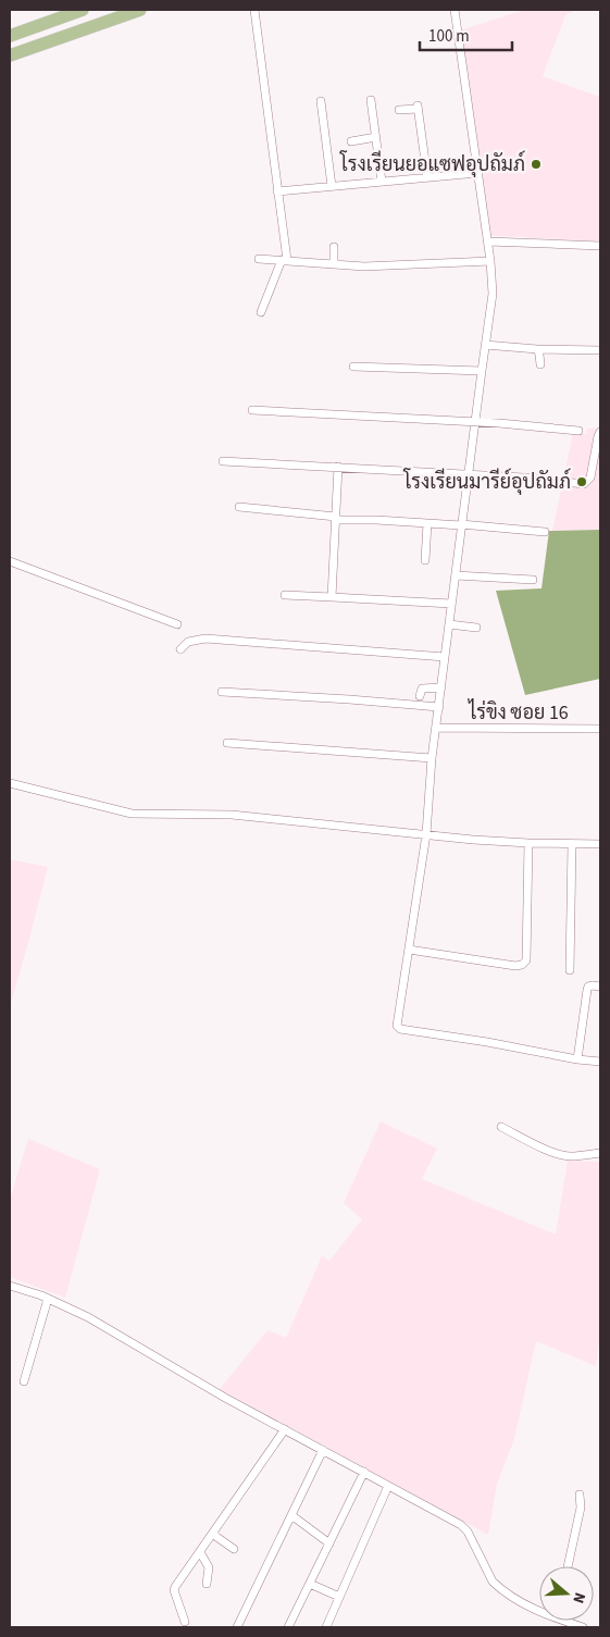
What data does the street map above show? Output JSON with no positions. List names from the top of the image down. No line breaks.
{"streets":{"street":["ไร่ขิง ซอย 16"]},"places":["โรงเรียนยอแซฟอุปถัมภ์","โรงเรียนมารีย์อุปถัมภ์"],"scale_bar":"100 m","north":"right"}
